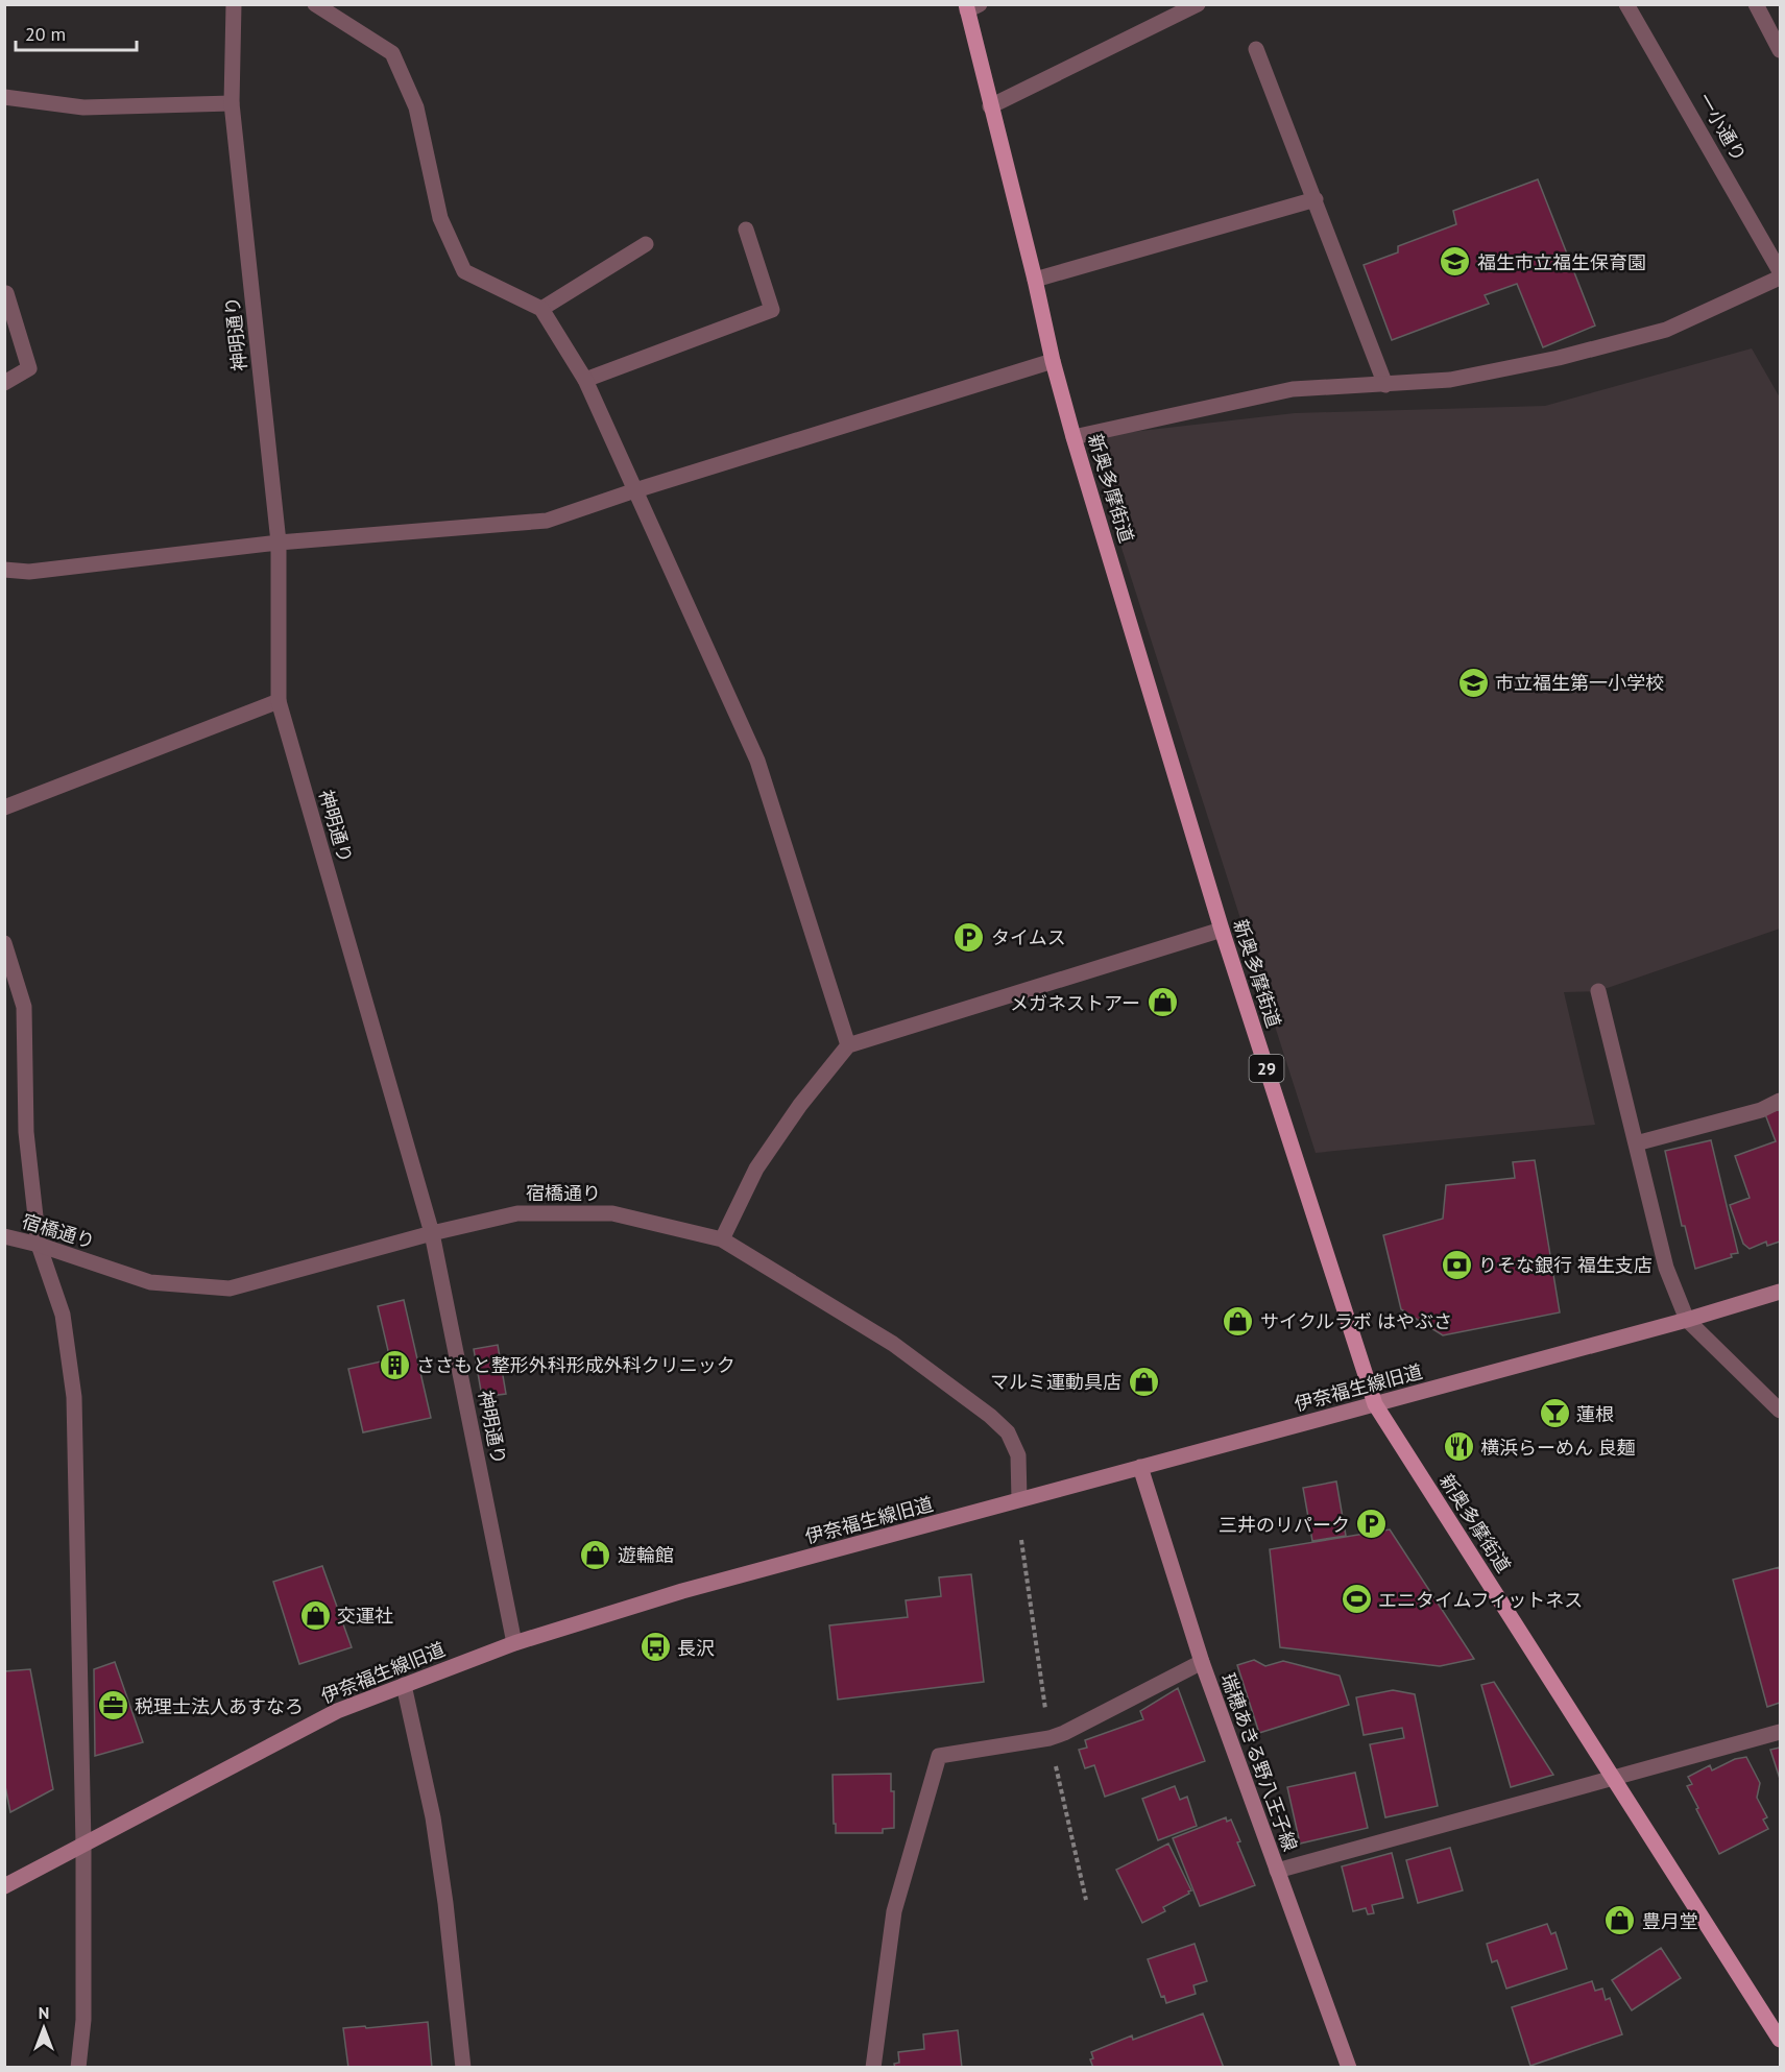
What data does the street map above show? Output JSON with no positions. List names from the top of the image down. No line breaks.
{"streets":{"main road":["新奥多摩街道","29"],"street":["一小通り","神明通り","宿橋通り","伊奈福生線旧道","瑞穂あきる野八王子線"]},"crossings":[["神明通り","宿橋通り"],["神明通り","伊奈福生線旧道"],["新奥多摩街道","伊奈福生線旧道"],["宿橋通り","伊奈福生線旧道"],["伊奈福生線旧道","瑞穂あきる野八王子線"]],"places":{"school or university":["福生市立福生保育園","市立福生第一小学校"],"parking":["タイムス","三井のリパーク"],"shop":["メガネストアー","サイクルラボ はやぶさ","マルミ運動具店","遊輪館","交運社","豊月堂"],"bank":["りそな銀行 福生支店"],"building":["ささもと整形外科形成外科クリニック"],"bar":["蓮根"],"restaurant":["横浜らーめん 良麺"],"sports":["エニタイムフィットネス"],"bus stop":["長沢"],"office":["税理士法人あすなろ"]},"scale_bar":"20 m","north":"top"}
